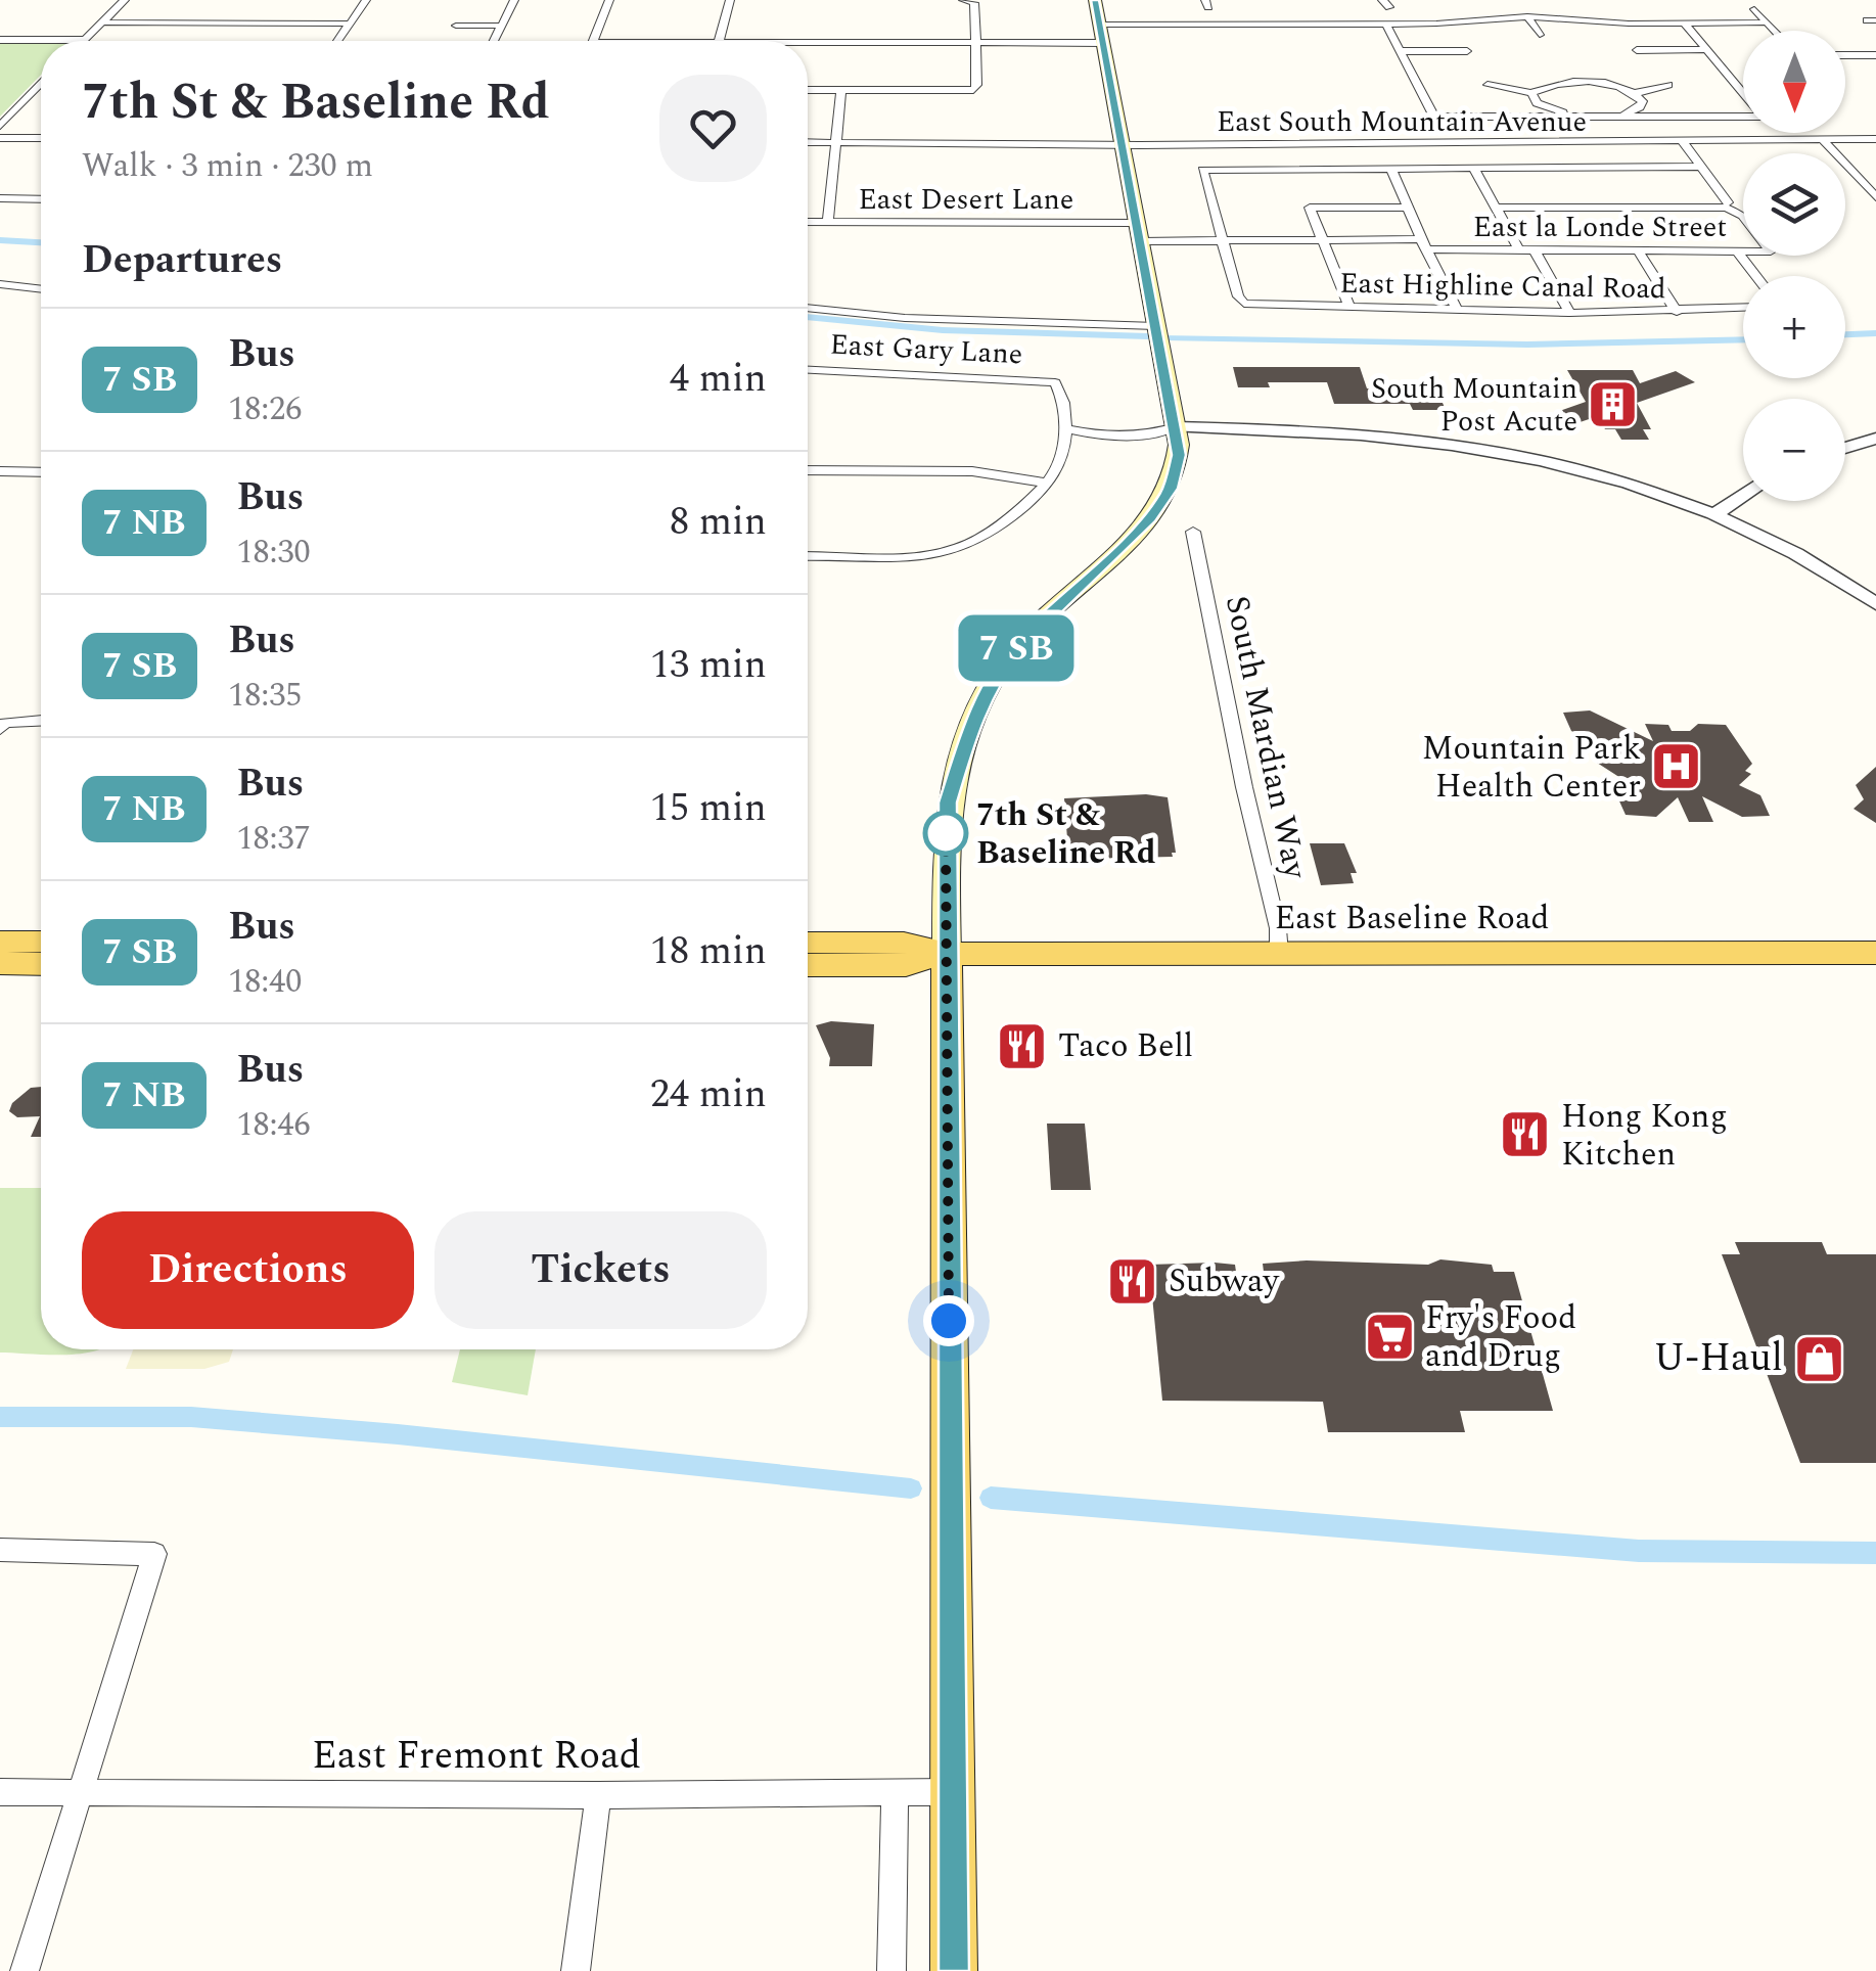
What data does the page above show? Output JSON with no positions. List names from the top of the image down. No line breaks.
{"streets":{"main road":["East Baseline Road"],"street":["East South Mountain Avenue","East Desert Lane","East la Londe Street","East Highline Canal Road","East Gary Lane","South Mardian Way","East Fremont Road"]},"crossings":[["East la Londe Street","East Highline Canal Road"],["South Mardian Way","East Baseline Road"]],"places":{"building":["South Mountain Post Acute"],"hospital":["Mountain Park Health Center"],"other":["7th St & Baseline Rd"],"restaurant":["Taco Bell","Hong Kong Kitchen","Subway"],"supermarket":["Fry's Food and Drug"],"shop":["U-Haul"]},"north":"bottom","page":{"on_map":"7 SB","map_buttons":["+","−"],"heading":[["7th St & Baseline Rd","Walk · 3 min · 230 m"],"Departures"],"list":[{"mark":"7 SB","name":"Bus","note":"18:26","value":"4 min"},{"mark":"7 NB","name":"Bus","note":"18:30","value":"8 min"},{"mark":"7 SB","name":"Bus","note":"18:35","value":"13 min"},{"mark":"7 NB","name":"Bus","note":"18:37","value":"15 min"},{"mark":"7 SB","name":"Bus","note":"18:40","value":"18 min"},{"mark":"7 NB","name":"Bus","note":"18:46","value":"24 min"}],"buttons":["Directions","Tickets"]}}
